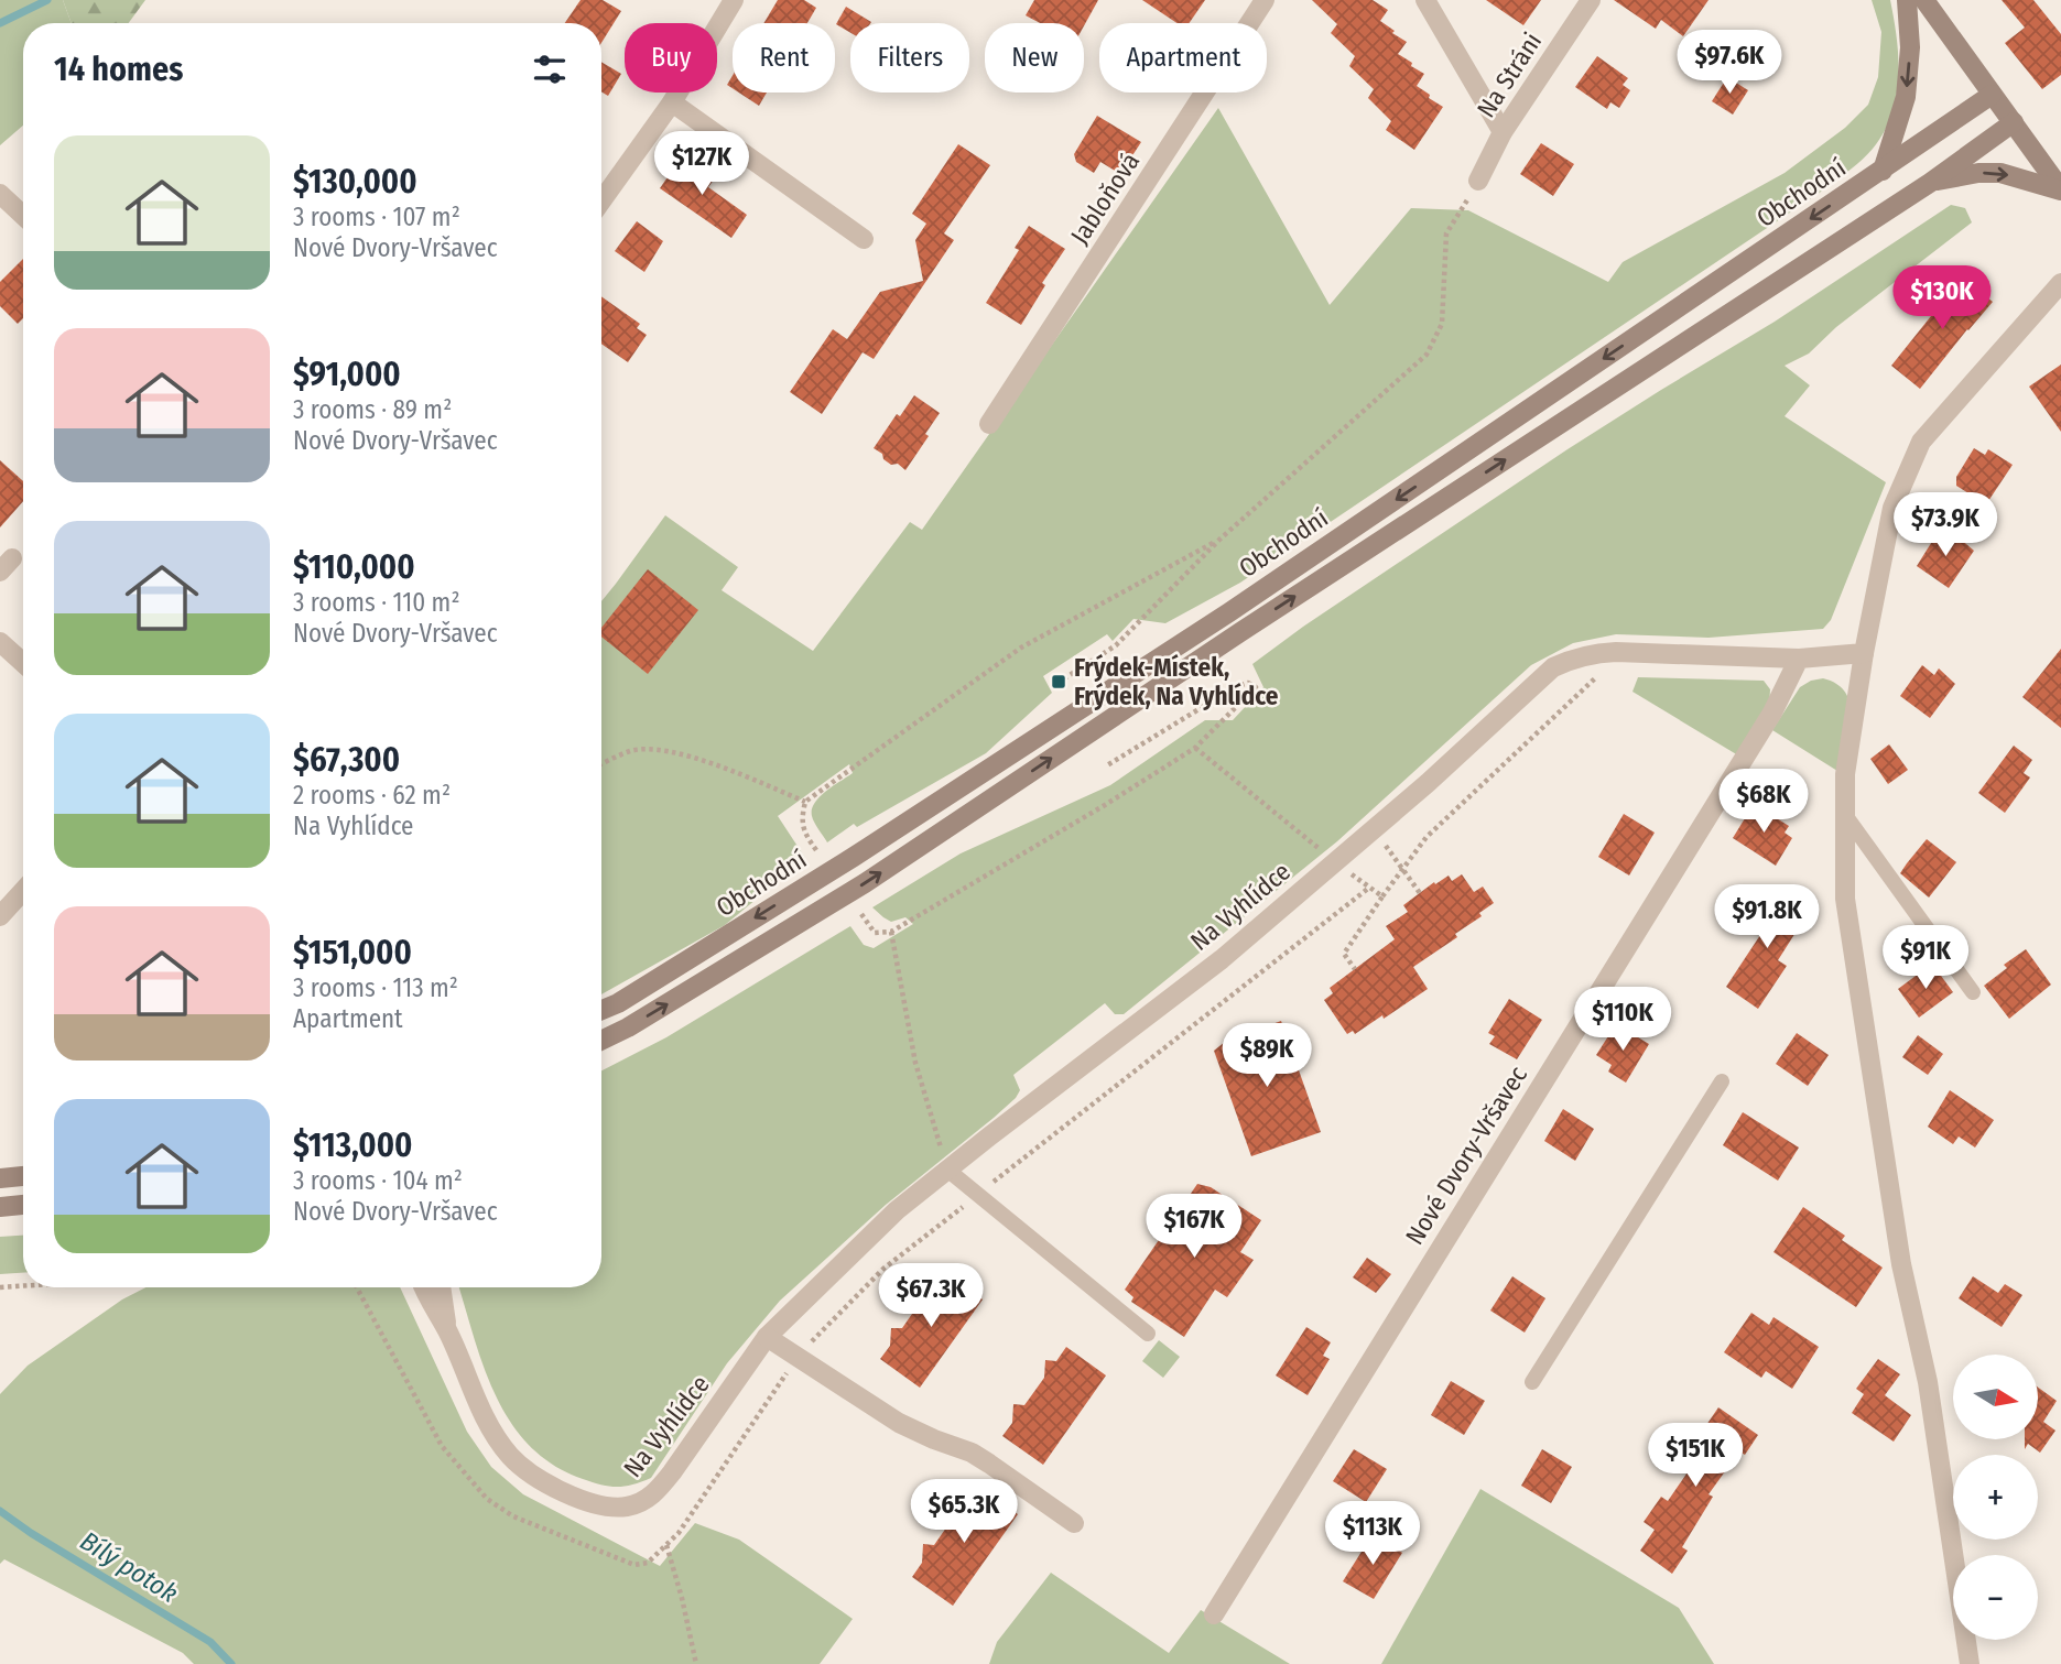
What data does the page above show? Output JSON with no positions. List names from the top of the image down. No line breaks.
{"streets":{"main road":["Obchodní"],"street":["Na Stráni","Jabloňová","Na Vyhlídce","Nové Dvory-Vršavec"]},"crossings":[["Na Vyhlídce","Nové Dvory-Vršavec"]],"water":["Bílý potok"],"places":{"transit":["Frýdek-Místek, Frýdek, Na Vyhlídce"]},"north":"right","page":{"chip":["Buy","Rent","Filters","New","Apartment"],"heading":"14 homes","price":["$97.6K","$127K","$130K","$73.9K","$68K","$91.8K","$91K","$110K","$89K","$167K","$67.3K","$151K","$65.3K","$113K"],"list":[{"name":"$130,000","note":"3 rooms · 107 m² · Nové Dvory-Vršavec"},{"name":"$91,000","note":"3 rooms · 89 m² · Nové Dvory-Vršavec"},{"name":"$110,000","note":"3 rooms · 110 m² · Nové Dvory-Vršavec"},{"name":"$67,300","note":"2 rooms · 62 m² · Na Vyhlídce"},{"name":"$151,000","note":"3 rooms · 113 m² · Apartment"},{"name":"$113,000","note":"3 rooms · 104 m² · Nové Dvory-Vršavec"}],"map_buttons":["+","−"]}}
